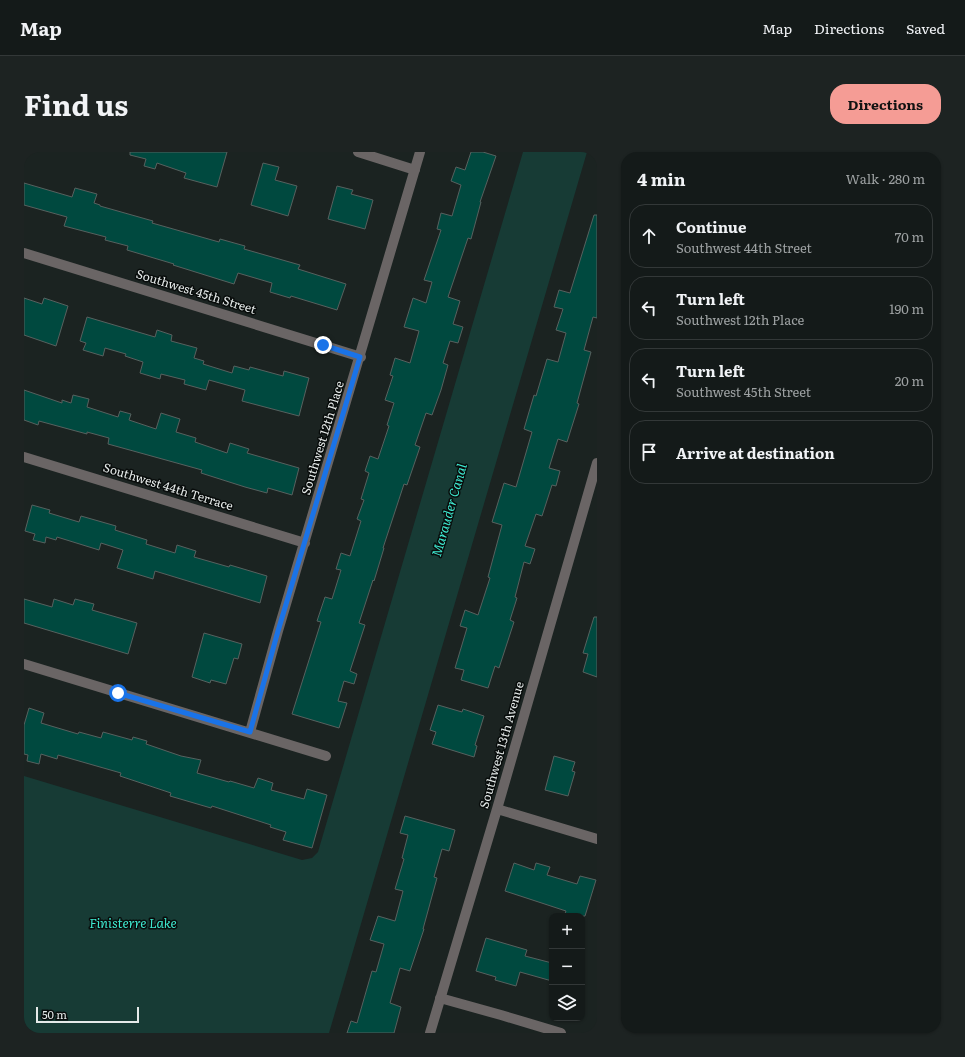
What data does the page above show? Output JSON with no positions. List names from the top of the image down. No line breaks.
{"streets":{"street":["Southwest 45th Street","Southwest 12th Place","Southwest 44th Terrace","Southwest 13th Avenue"]},"crossings":[["Southwest 45th Street","Southwest 12th Place"],["Southwest 12th Place","Southwest 44th Terrace"]],"water":["Marauder Canal","Finisterre Lake"],"scale_bar":"50 m","page":{"header":"Map","nav":["Map","Directions","Saved"],"title":"Find us","buttons":"Directions","heading":["4 min","Walk · 280 m"],"list":[["Continue","Southwest 44th Street","70 m"],["Turn left","Southwest 12th Place","190 m"],["Turn left","Southwest 45th Street","20 m"],"Arrive at destination"],"map_buttons":["+","−"],"scale":"50 m"}}
